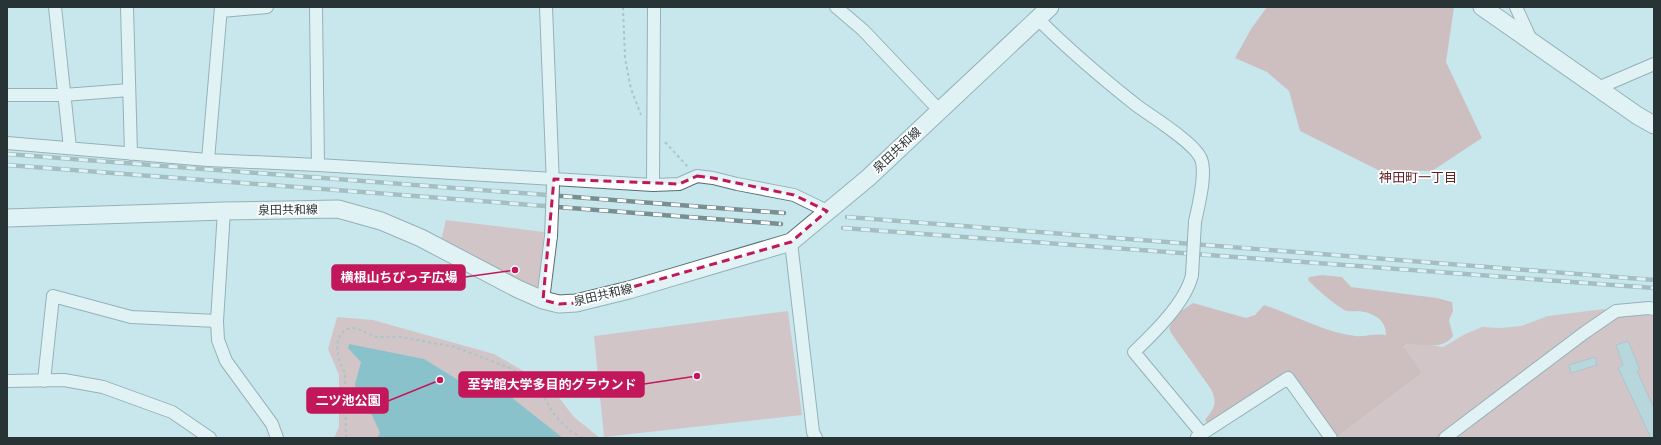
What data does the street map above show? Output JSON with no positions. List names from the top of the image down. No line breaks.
{"streets":{"main road":["泉田共和線"]},"districts":["神田町一丁目"],"places":["横根山ちびっ子広場","至学館大学多目的グラウンド","二ツ池公園"]}
